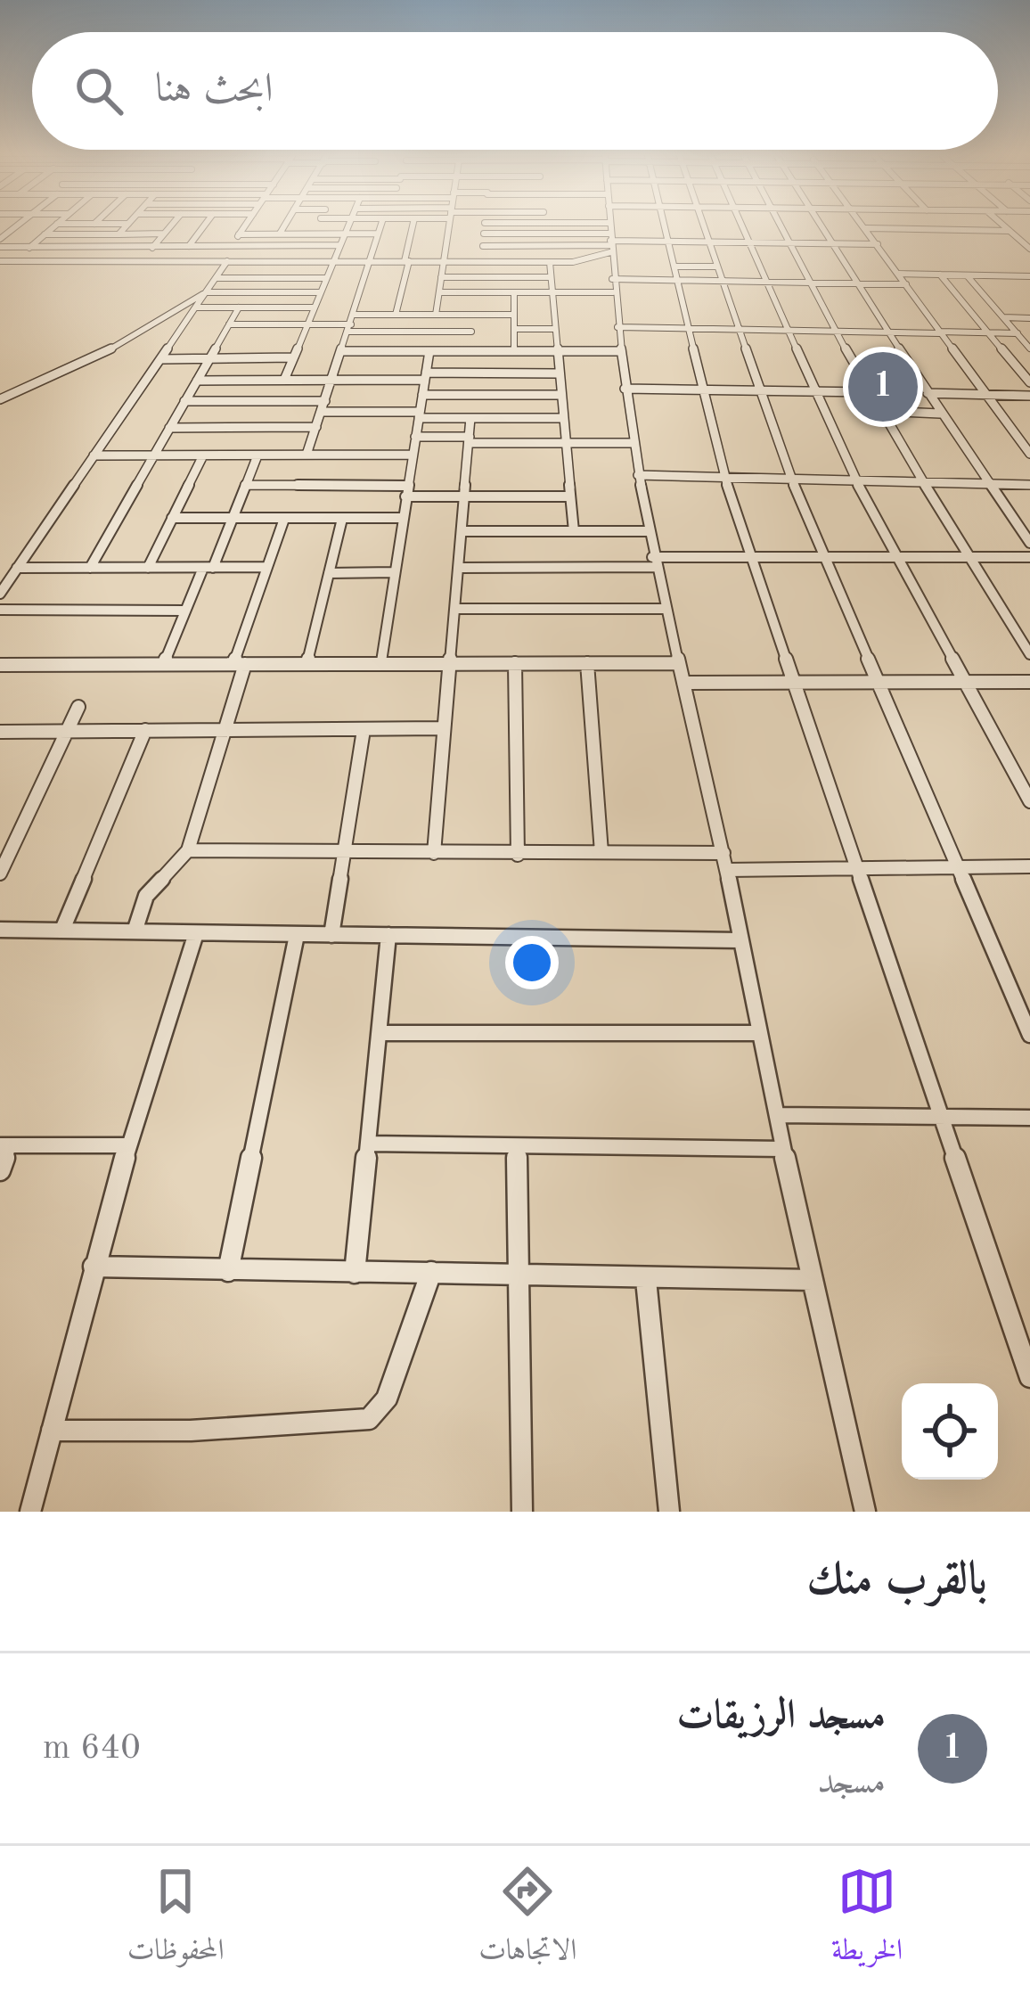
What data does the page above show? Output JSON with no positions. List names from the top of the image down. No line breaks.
{"page":{"search":"ابحث هنا","pins":"1","heading":"بالقرب منك","list":[{"mark":"1","name":"مسجد الرزيقات","note":"مسجد","value":"640 m"}],"nav":["الخريطة","الاتجاهات","المحفوظات"]}}
